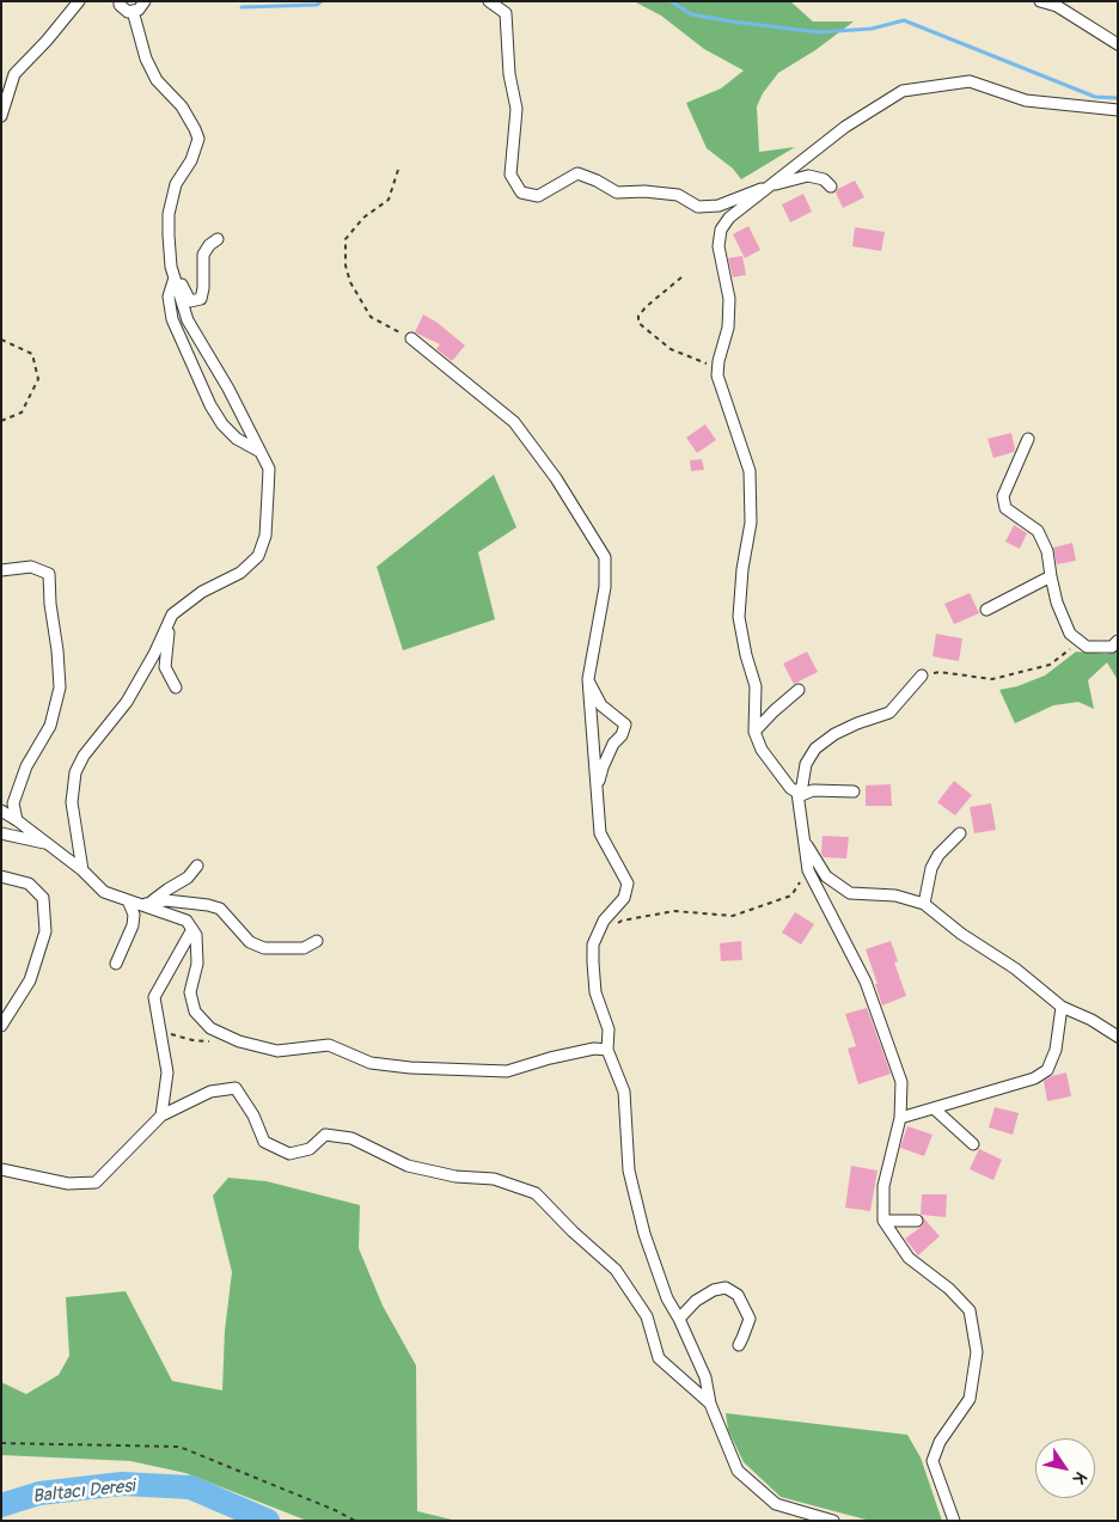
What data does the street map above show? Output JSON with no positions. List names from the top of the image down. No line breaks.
{"water":["Baltacı Deresi"],"north":"bottom right"}
